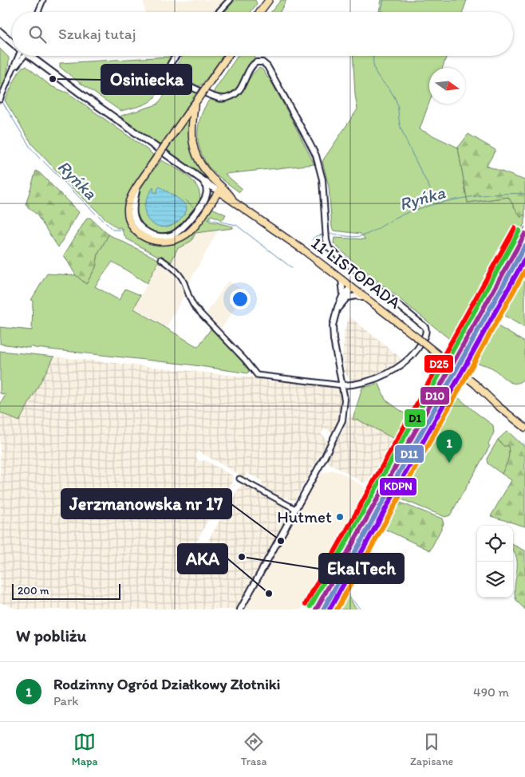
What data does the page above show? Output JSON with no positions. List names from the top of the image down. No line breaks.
{"streets":{"main road":["11 LISTOPADA"]},"water":["Ryńka"],"places":["Osiniecka","Hutmet","Jerzmanowska nr 17","EkalTech","AKA"],"lines":["transit line D25","transit line D1","transit line D10","transit line D11","transit line KDPN"],"scale_bar":"200 m","north":"right","page":{"search":"Szukaj tutaj","pins":"1","scale":"200 m","heading":"W pobliżu","list":[{"mark":"1","name":"Rodzinny Ogród Działkowy Złotniki","note":"Park","value":"490 m"}],"nav":["Mapa","Trasa","Zapisane"]}}
